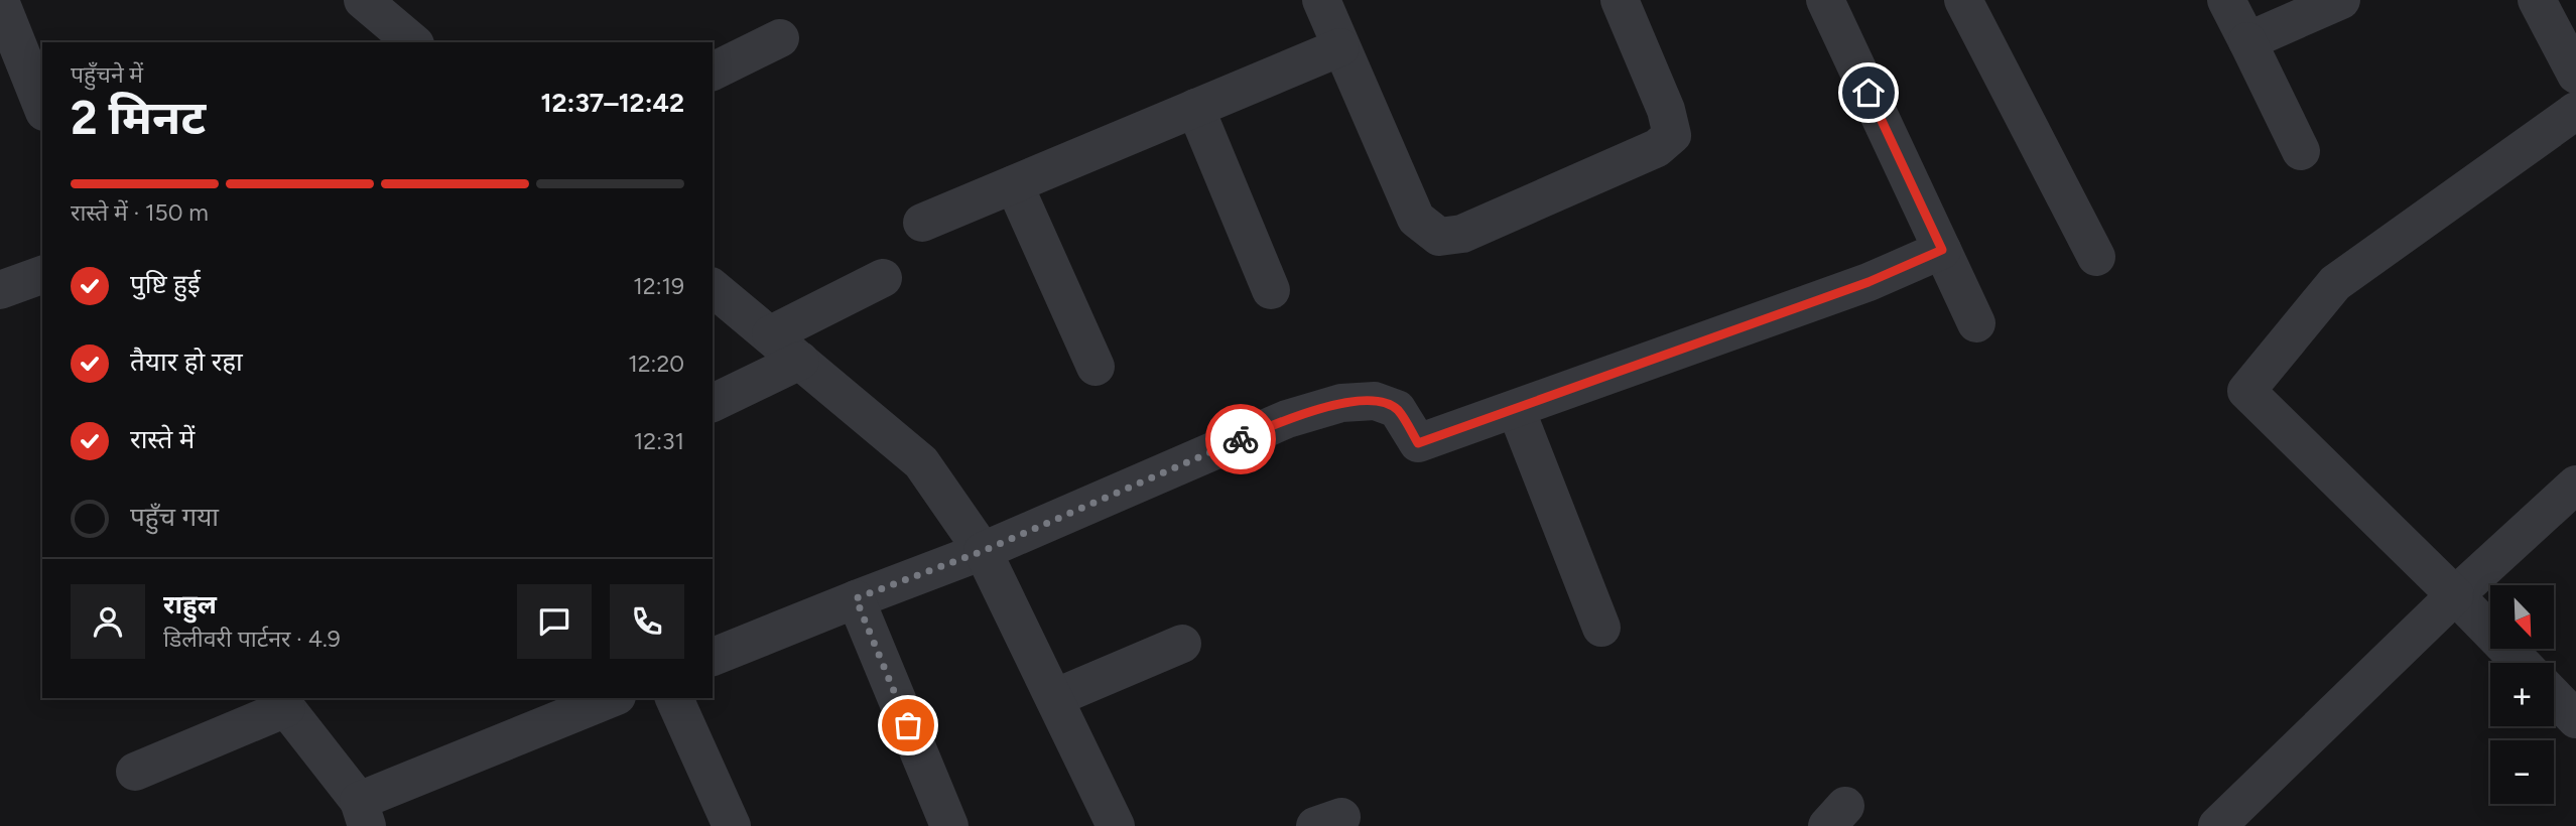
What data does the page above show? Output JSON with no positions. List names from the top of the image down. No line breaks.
{"north":"bottom right","page":{"heading":["2 मिनट","पहुँचने में","12:37–12:42"],"panel":["राहुल","डिलीवरी पार्टनर · 4.9"],"bar":"रास्ते में · 150 m","list":[["पुष्टि हुई","12:19"],["तैयार हो रहा","12:20"],["रास्ते में","12:31"],"पहुँच गया"],"map_buttons":["+","−"]}}
